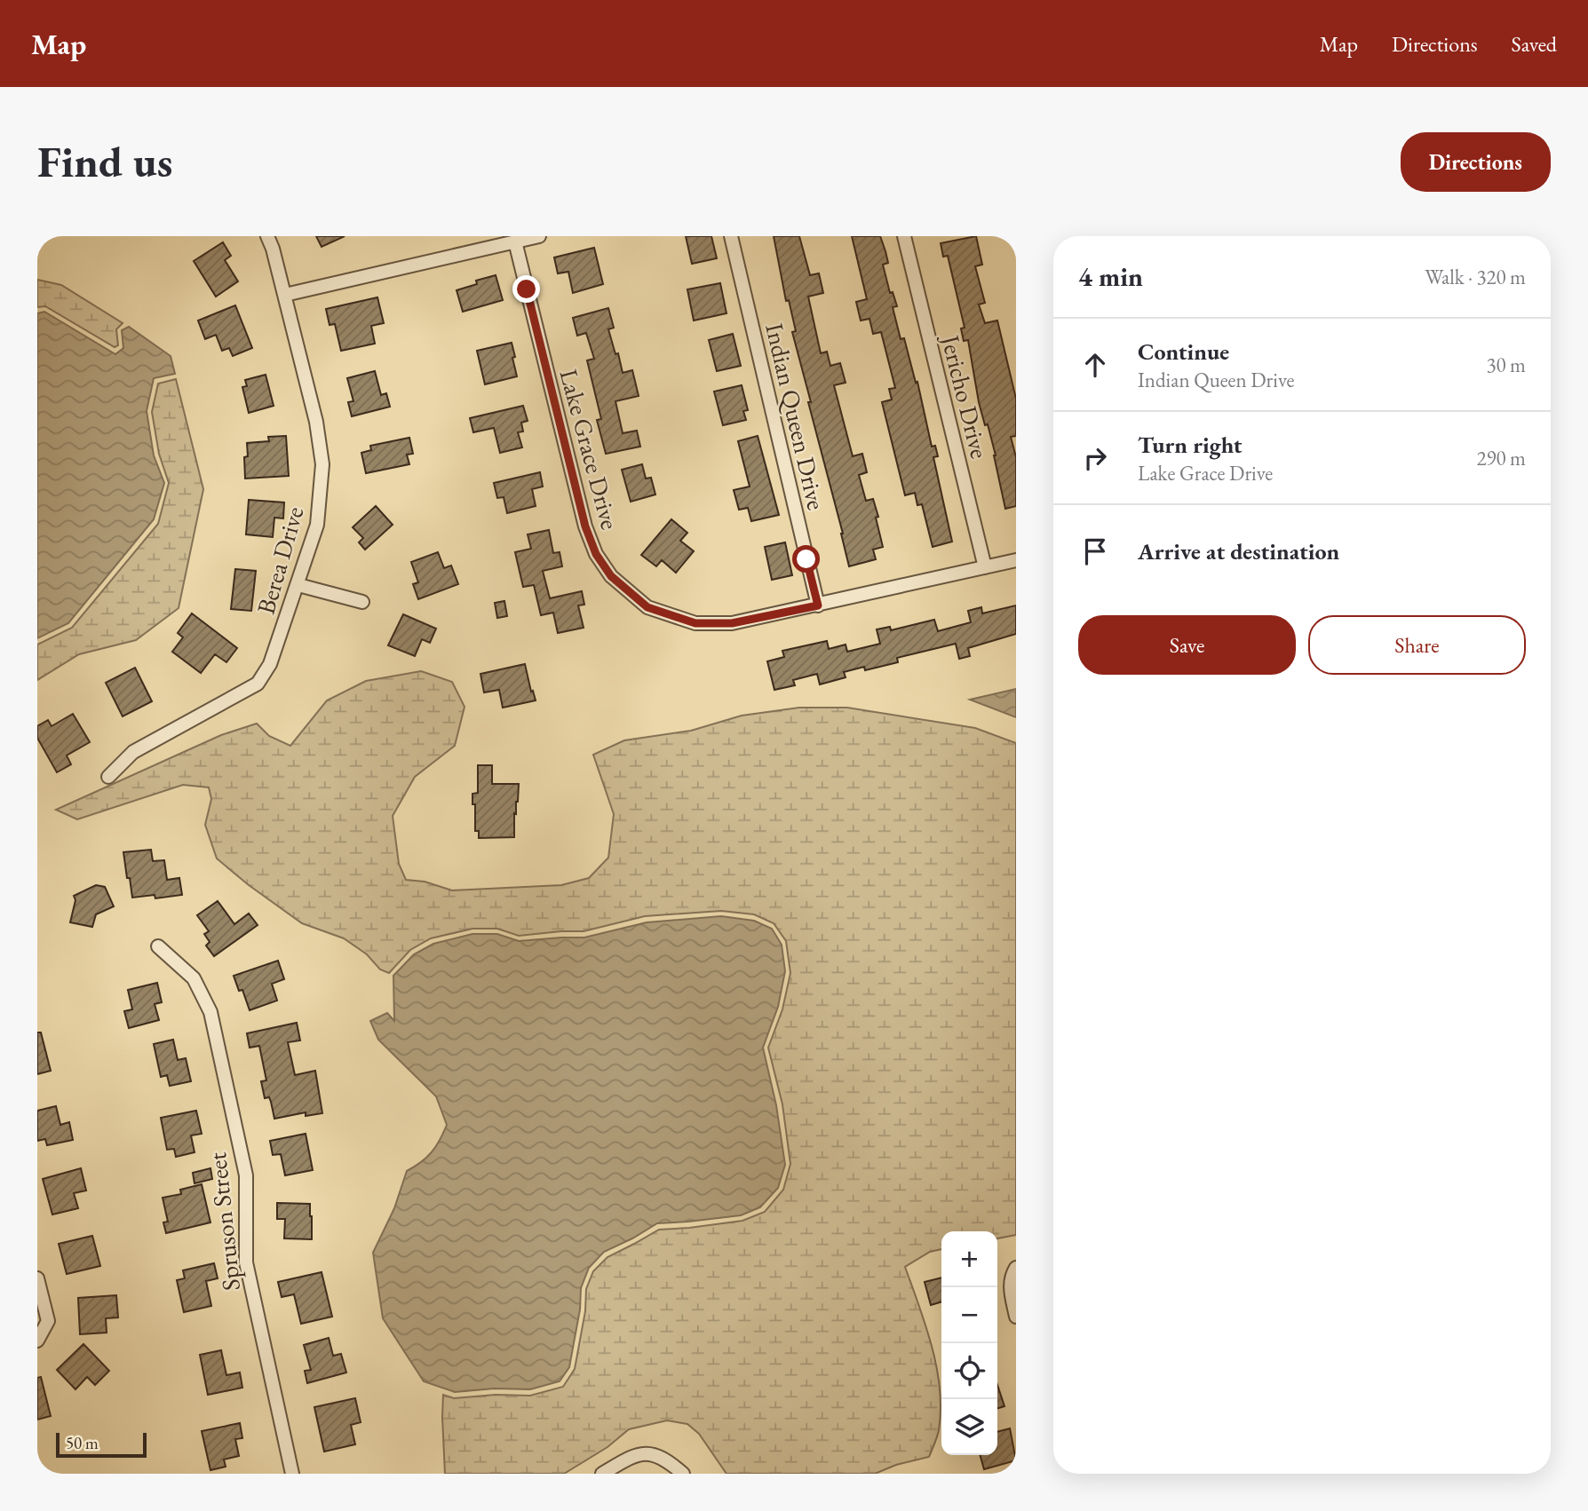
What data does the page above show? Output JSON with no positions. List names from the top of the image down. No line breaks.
{"streets":{"street":["Jericho Drive","Indian Queen Drive","Lake Grace Drive","Berea Drive","Spruson Street"]},"crossings":[["Jericho Drive","Lake Grace Drive"],["Indian Queen Drive","Lake Grace Drive"]],"scale_bar":"50 m","page":{"header":"Map","nav":["Map","Directions","Saved"],"buttons":["Directions",["Save","Share"]],"title":"Find us","heading":["4 min","Walk · 320 m"],"list":[["Continue","Indian Queen Drive","30 m"],["Turn right","Lake Grace Drive","290 m"],"Arrive at destination"],"map_buttons":["+","−"],"scale":"50 m"}}
